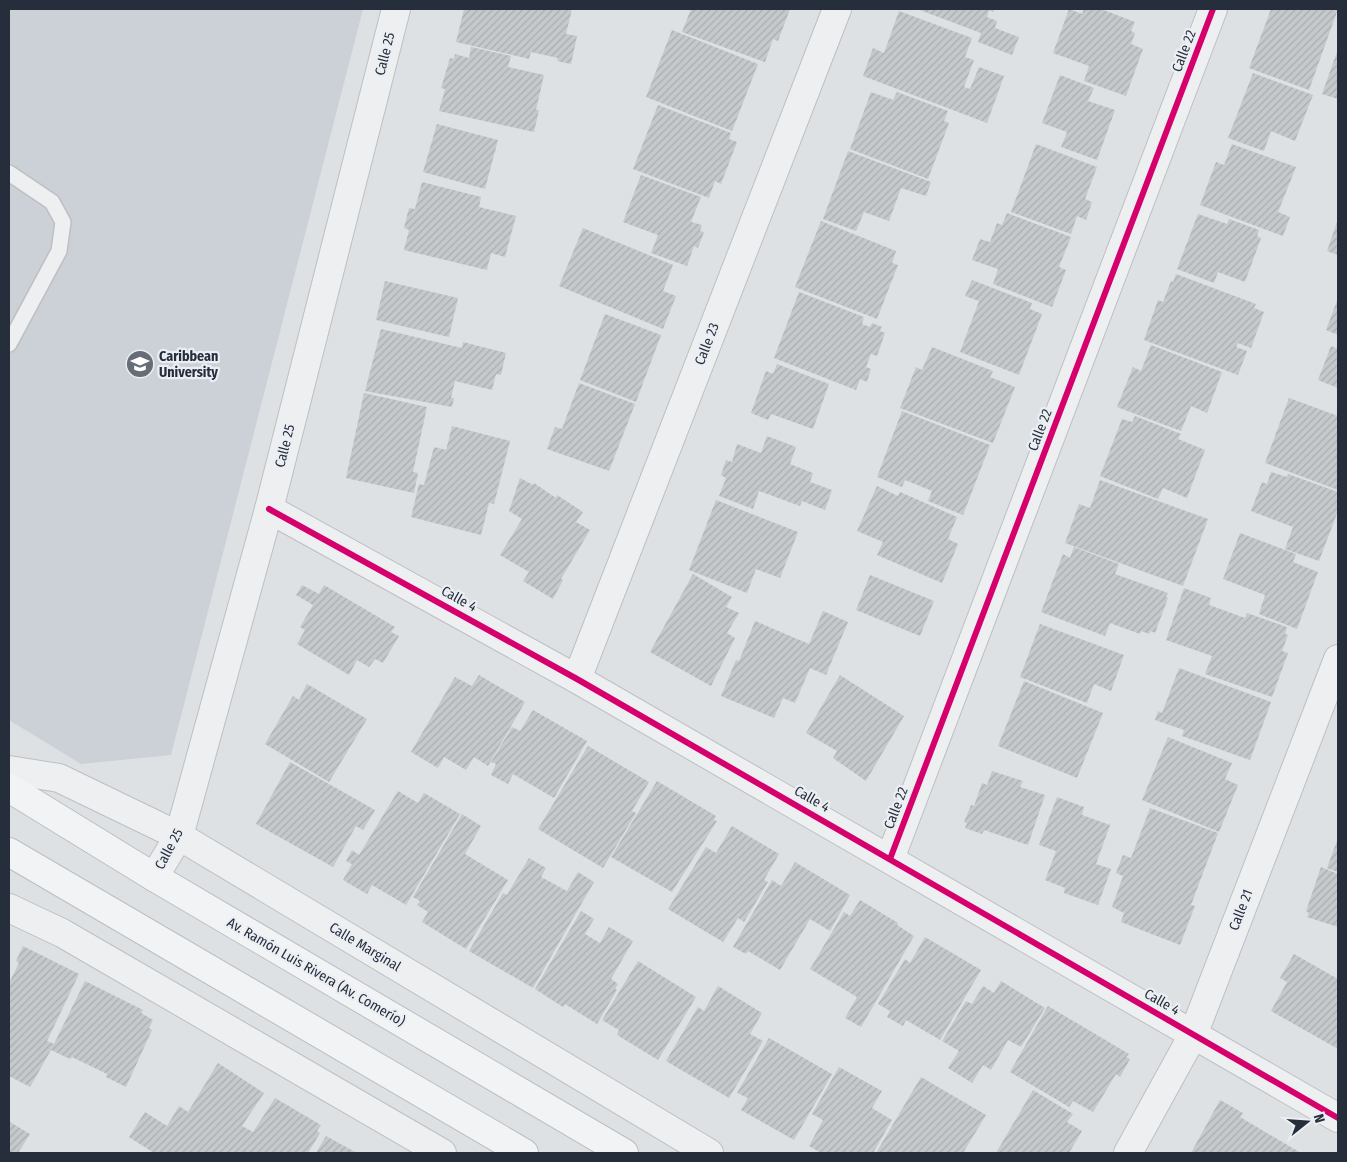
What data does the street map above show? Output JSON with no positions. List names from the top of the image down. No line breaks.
{"streets":{"main road":["Av. Ramón Luis Rivera (Av. Comerío)"],"street":["Calle 22","Calle 25","Calle 23","Calle 4","Calle 21","Calle Marginal"]},"crossings":[["Calle 22","Calle 4"],["Calle 25","Calle 4"],["Calle 25","Calle Marginal"],["Calle 25","Av. Ramón Luis Rivera (Av. Comerío)"],["Calle 23","Calle 4"],["Calle 4","Calle 21"]],"places":{"school or university":["Caribbean University"]},"north":"right"}
